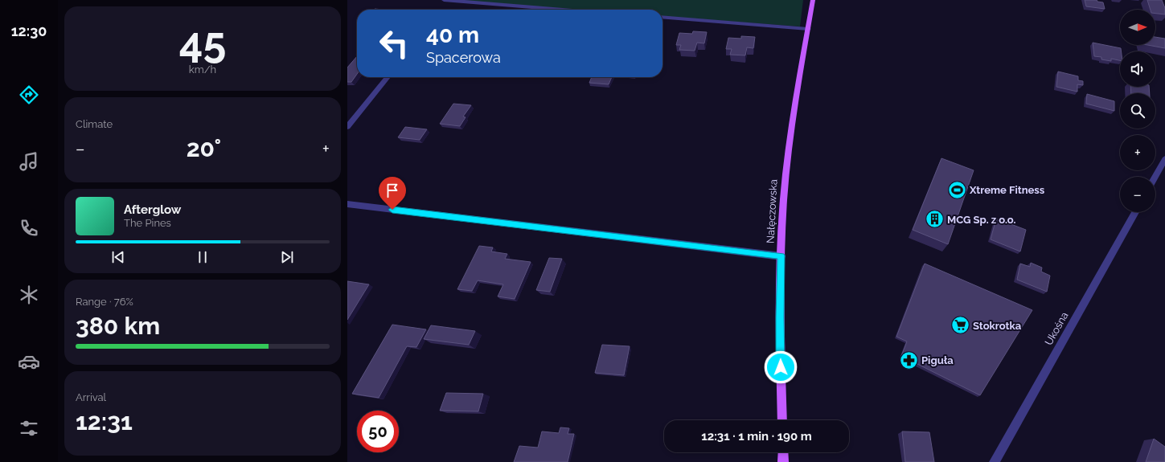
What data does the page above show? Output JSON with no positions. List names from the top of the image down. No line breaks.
{"streets":{"main road":["Nałęczowska"],"street":["Ukośna"]},"places":{"sports":["Xtreme Fitness"],"building":["MCG Sp. z o.o."],"supermarket":["Stokrotka"],"pharmacy":["Piguła"]},"north":"right","page":{"tabs":"12:30","tile":[["45","km/h"],"Climate",["Range · 76%","380 km"],["Arrival","12:31"]],"map_buttons":["+","−"],"turn":["40 m","Spacerowa"],"heat":["−","20°","+"],"song":["Afterglow","The Pines"],"limit":"50","trip":"12:31 · 1 min · 190 m"}}
